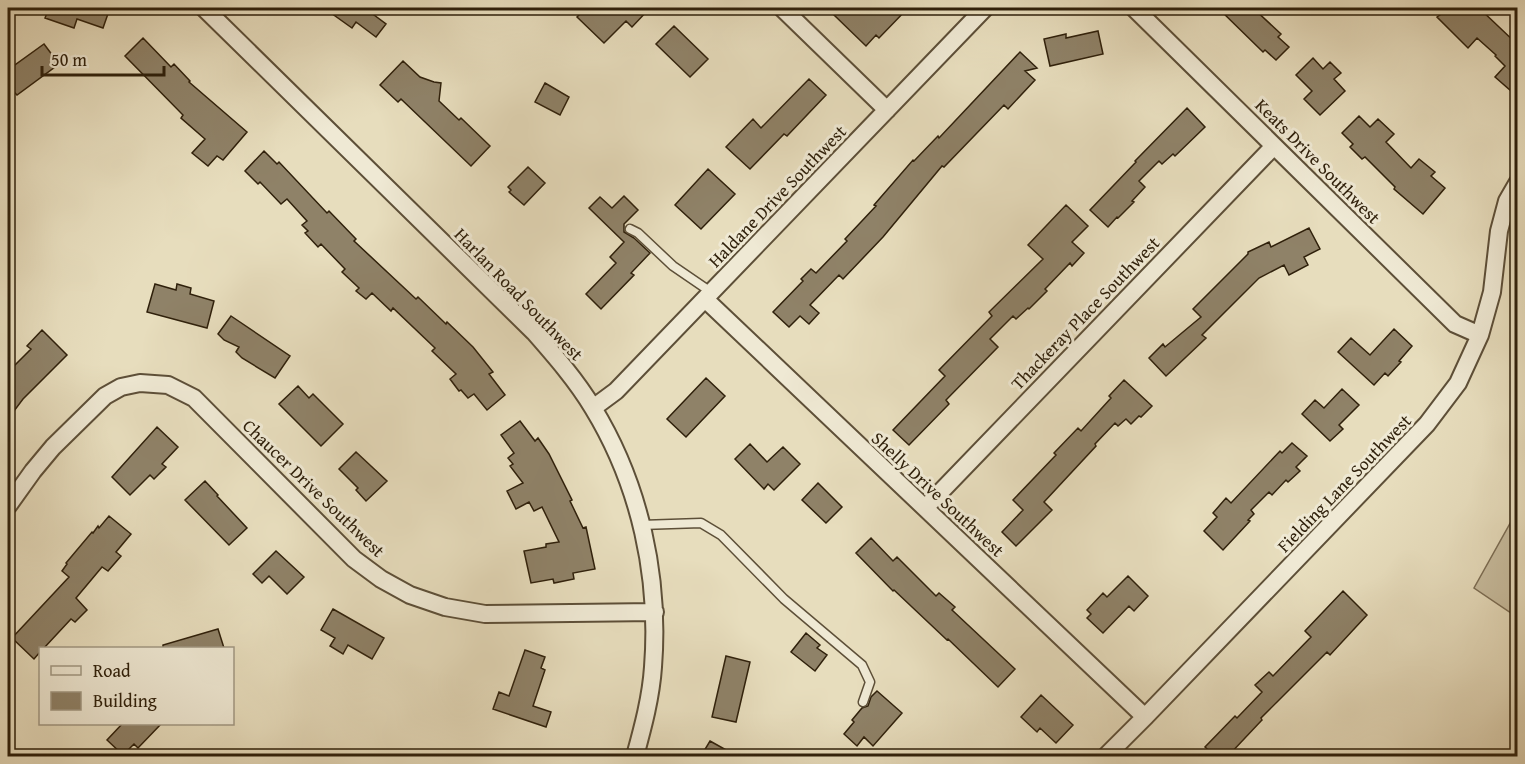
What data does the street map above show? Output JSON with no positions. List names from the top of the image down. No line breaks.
{"streets":{"street":["Keats Drive Southwest","Haldane Drive Southwest","Harlan Road Southwest","Thackeray Place Southwest","Fielding Lane Southwest","Chaucer Drive Southwest","Shelly Drive Southwest"]},"crossings":[["Keats Drive Southwest","Thackeray Place Southwest"],["Keats Drive Southwest","Fielding Lane Southwest"],["Haldane Drive Southwest","Harlan Road Southwest"],["Haldane Drive Southwest","Shelly Drive Southwest"],["Harlan Road Southwest","Chaucer Drive Southwest"],["Thackeray Place Southwest","Shelly Drive Southwest"],["Fielding Lane Southwest","Shelly Drive Southwest"]],"legend":["Road","Building"],"scale_bar":"50 m"}
